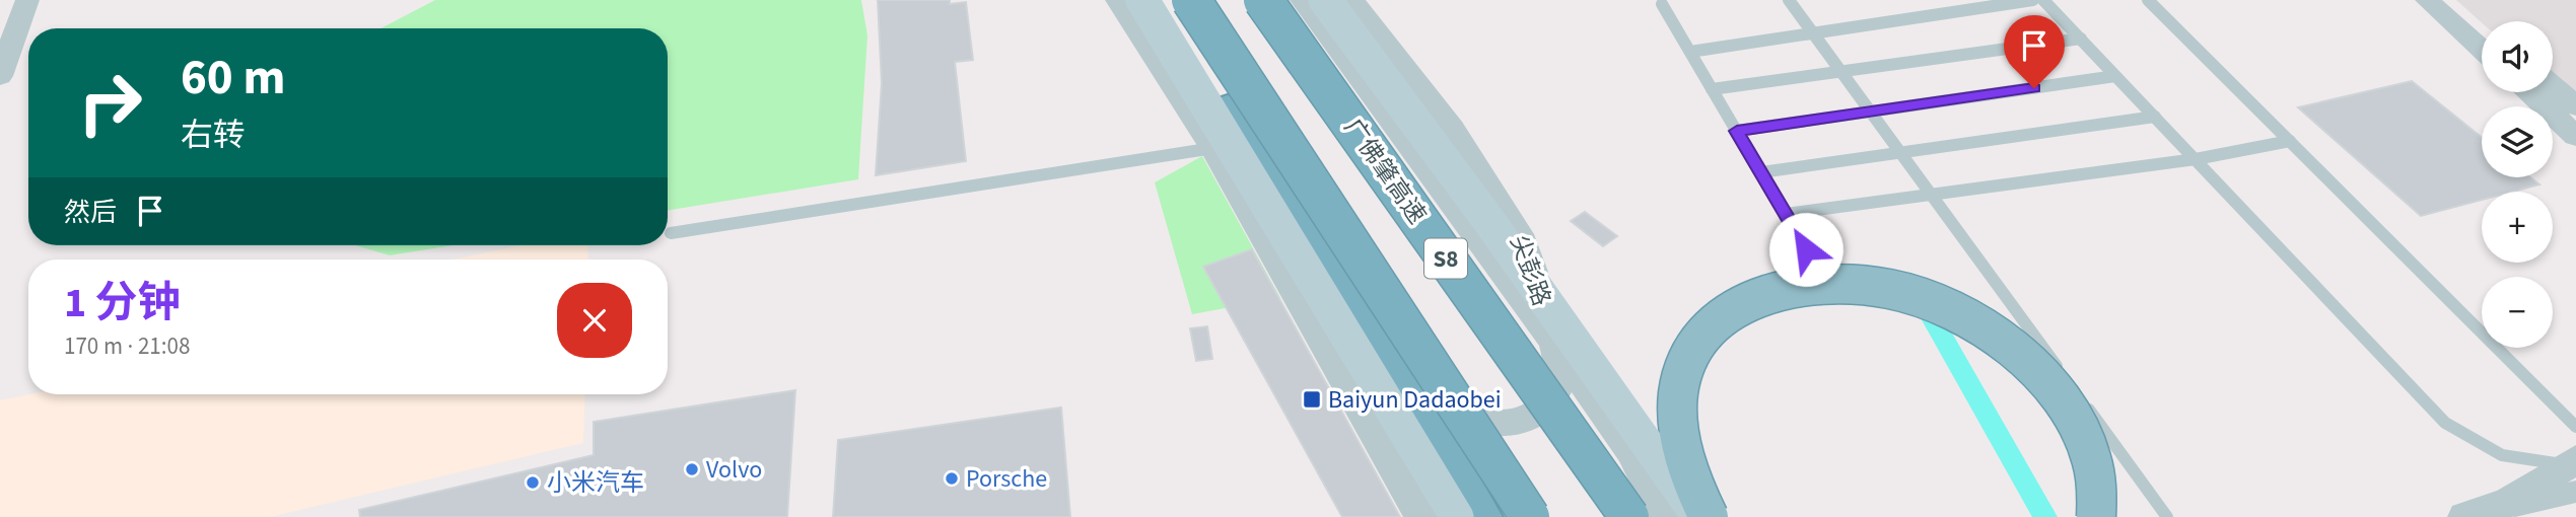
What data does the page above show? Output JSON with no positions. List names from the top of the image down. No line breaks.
{"streets":{"highway":["广佛肇高速","S8"],"street":["尖彭路"]},"places":{"transit":["Baiyun Dadaobei"],"other":["Volvo","Porsche","小米汽车"]},"page":{"map_buttons":["+","−"],"turn":["60 m","右转"],"then":"然后","heading":["1 分钟","170 m · 21:08"]}}
